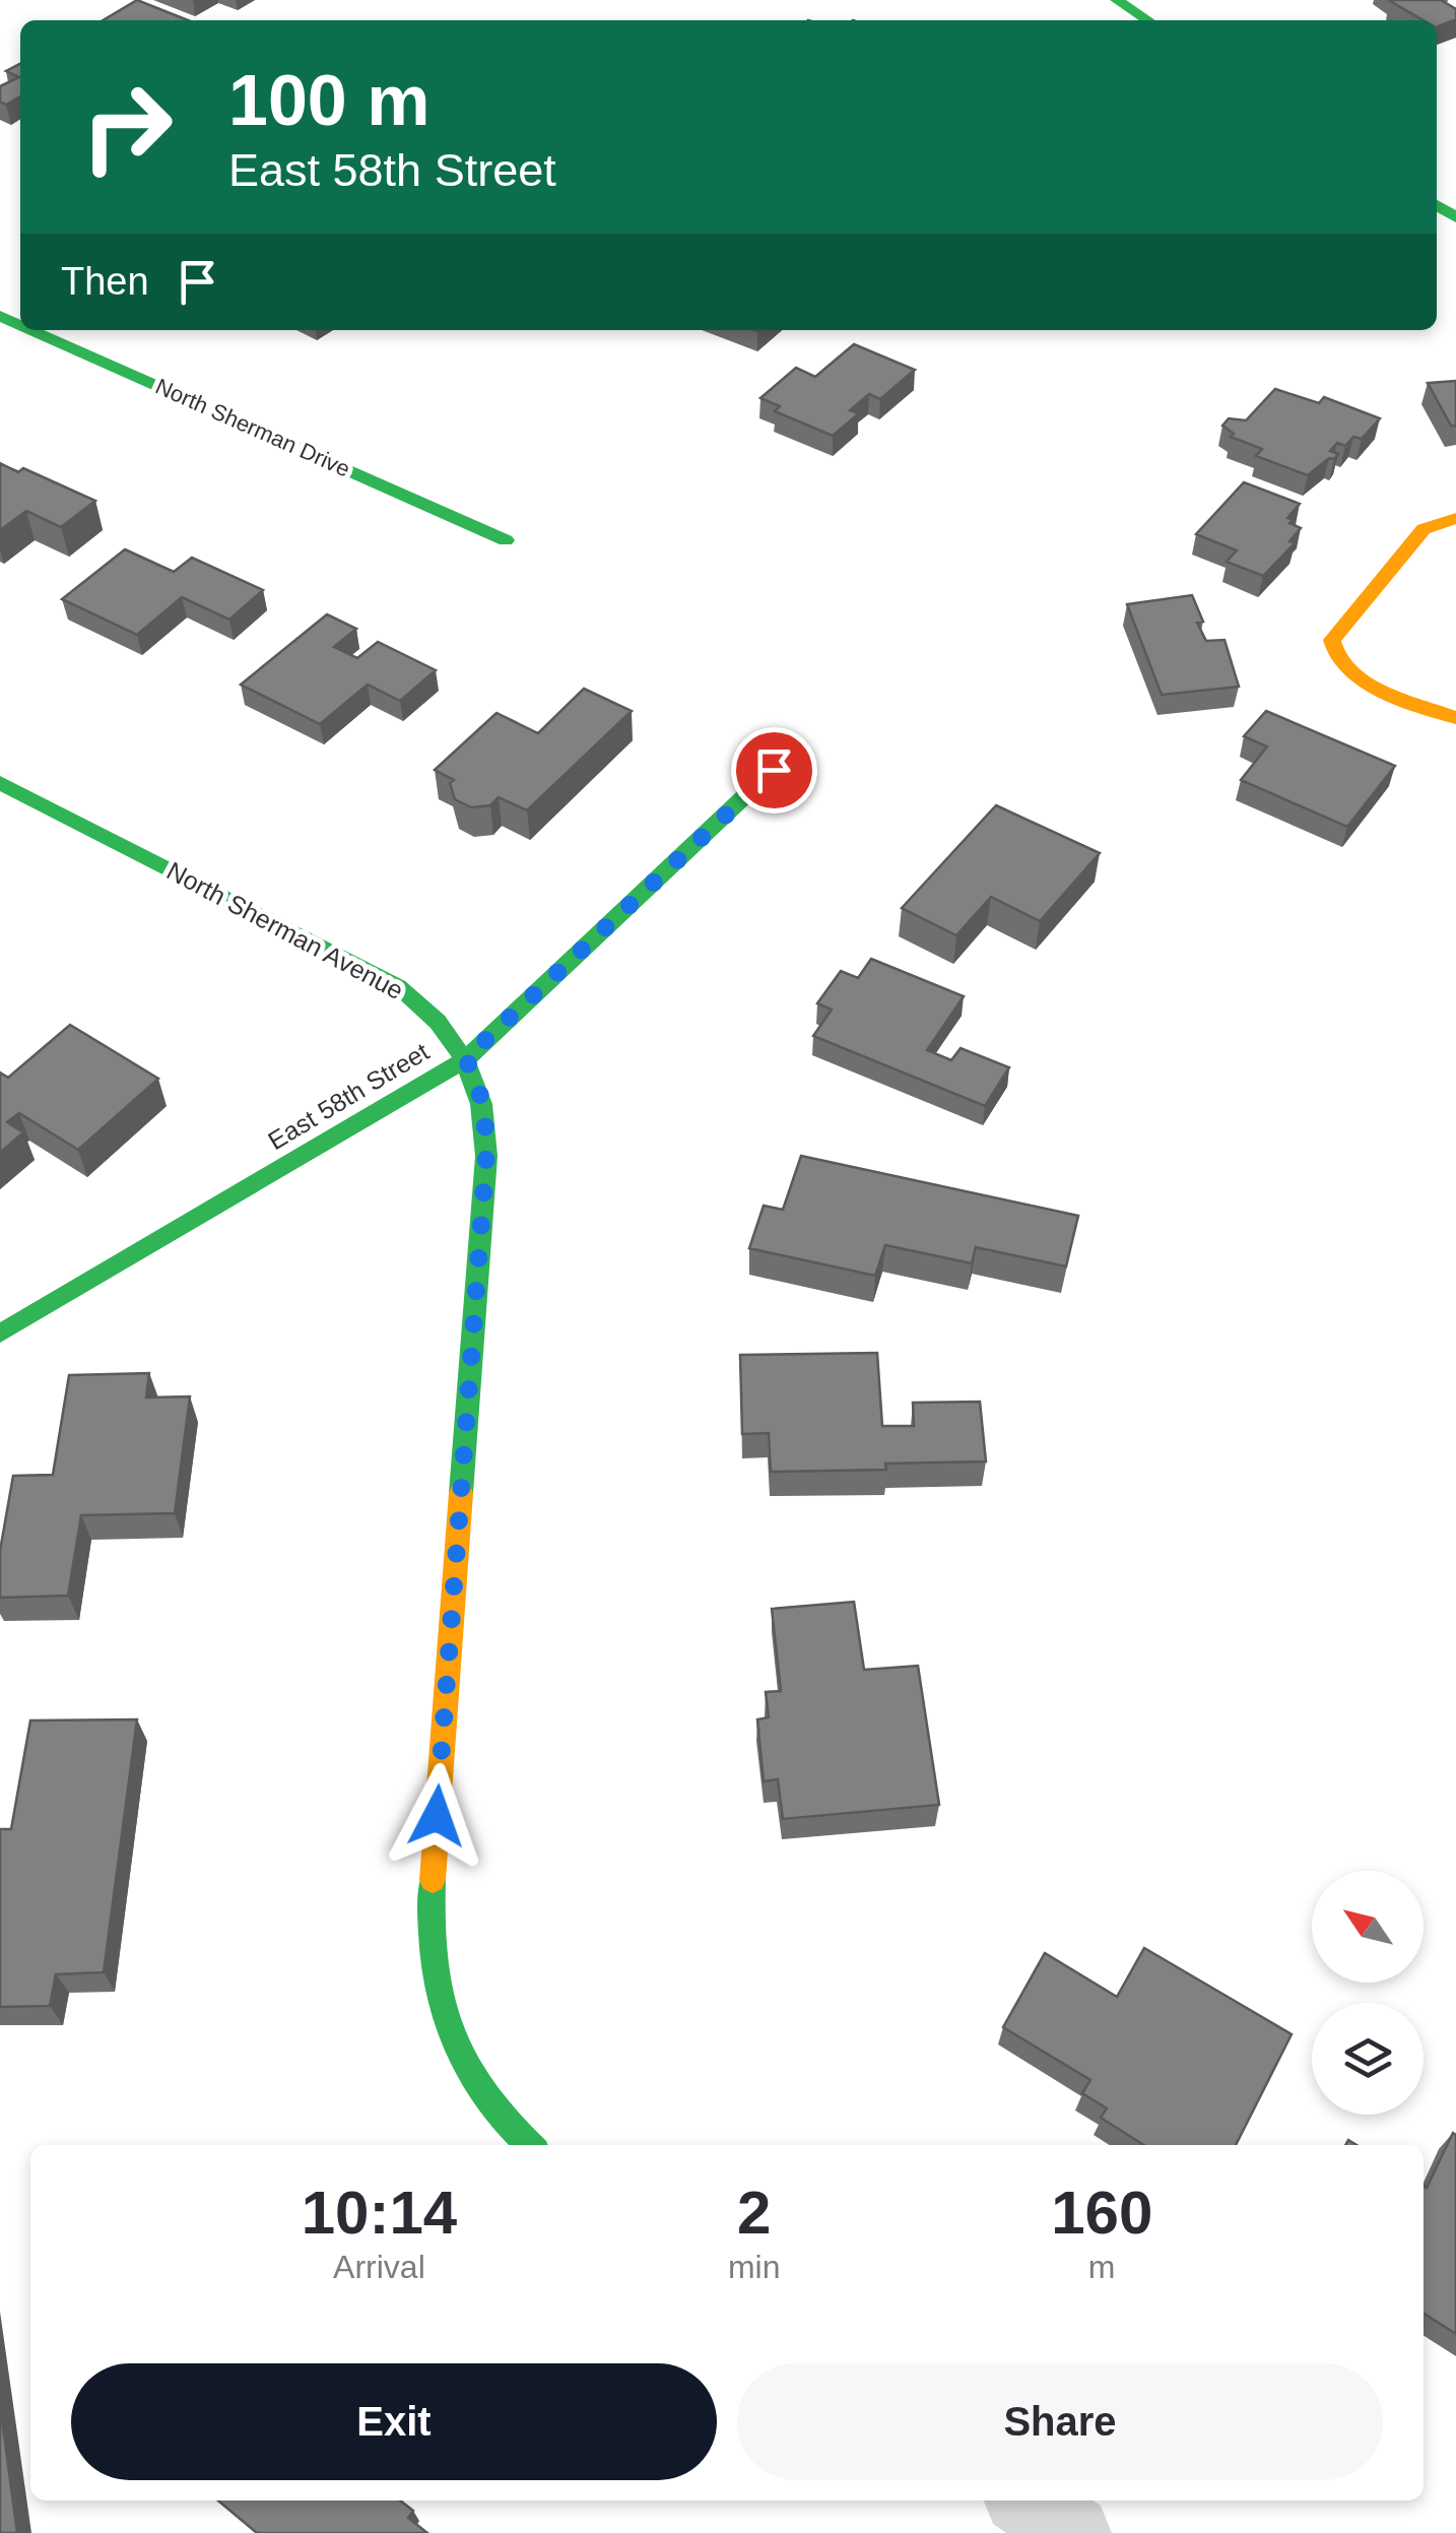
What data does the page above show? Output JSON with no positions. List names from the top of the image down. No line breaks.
{"streets":{"street":["North Sherman Drive","North Sherman Avenue","East 58th Street"]},"crossings":[["North Sherman Avenue","East 58th Street"]],"north":"top left","page":{"turn":["100 m","East 58th Street"],"then":"Then","eta":["10:14","Arrival","2","min","160","m"],"buttons":["Exit","Share"]}}
